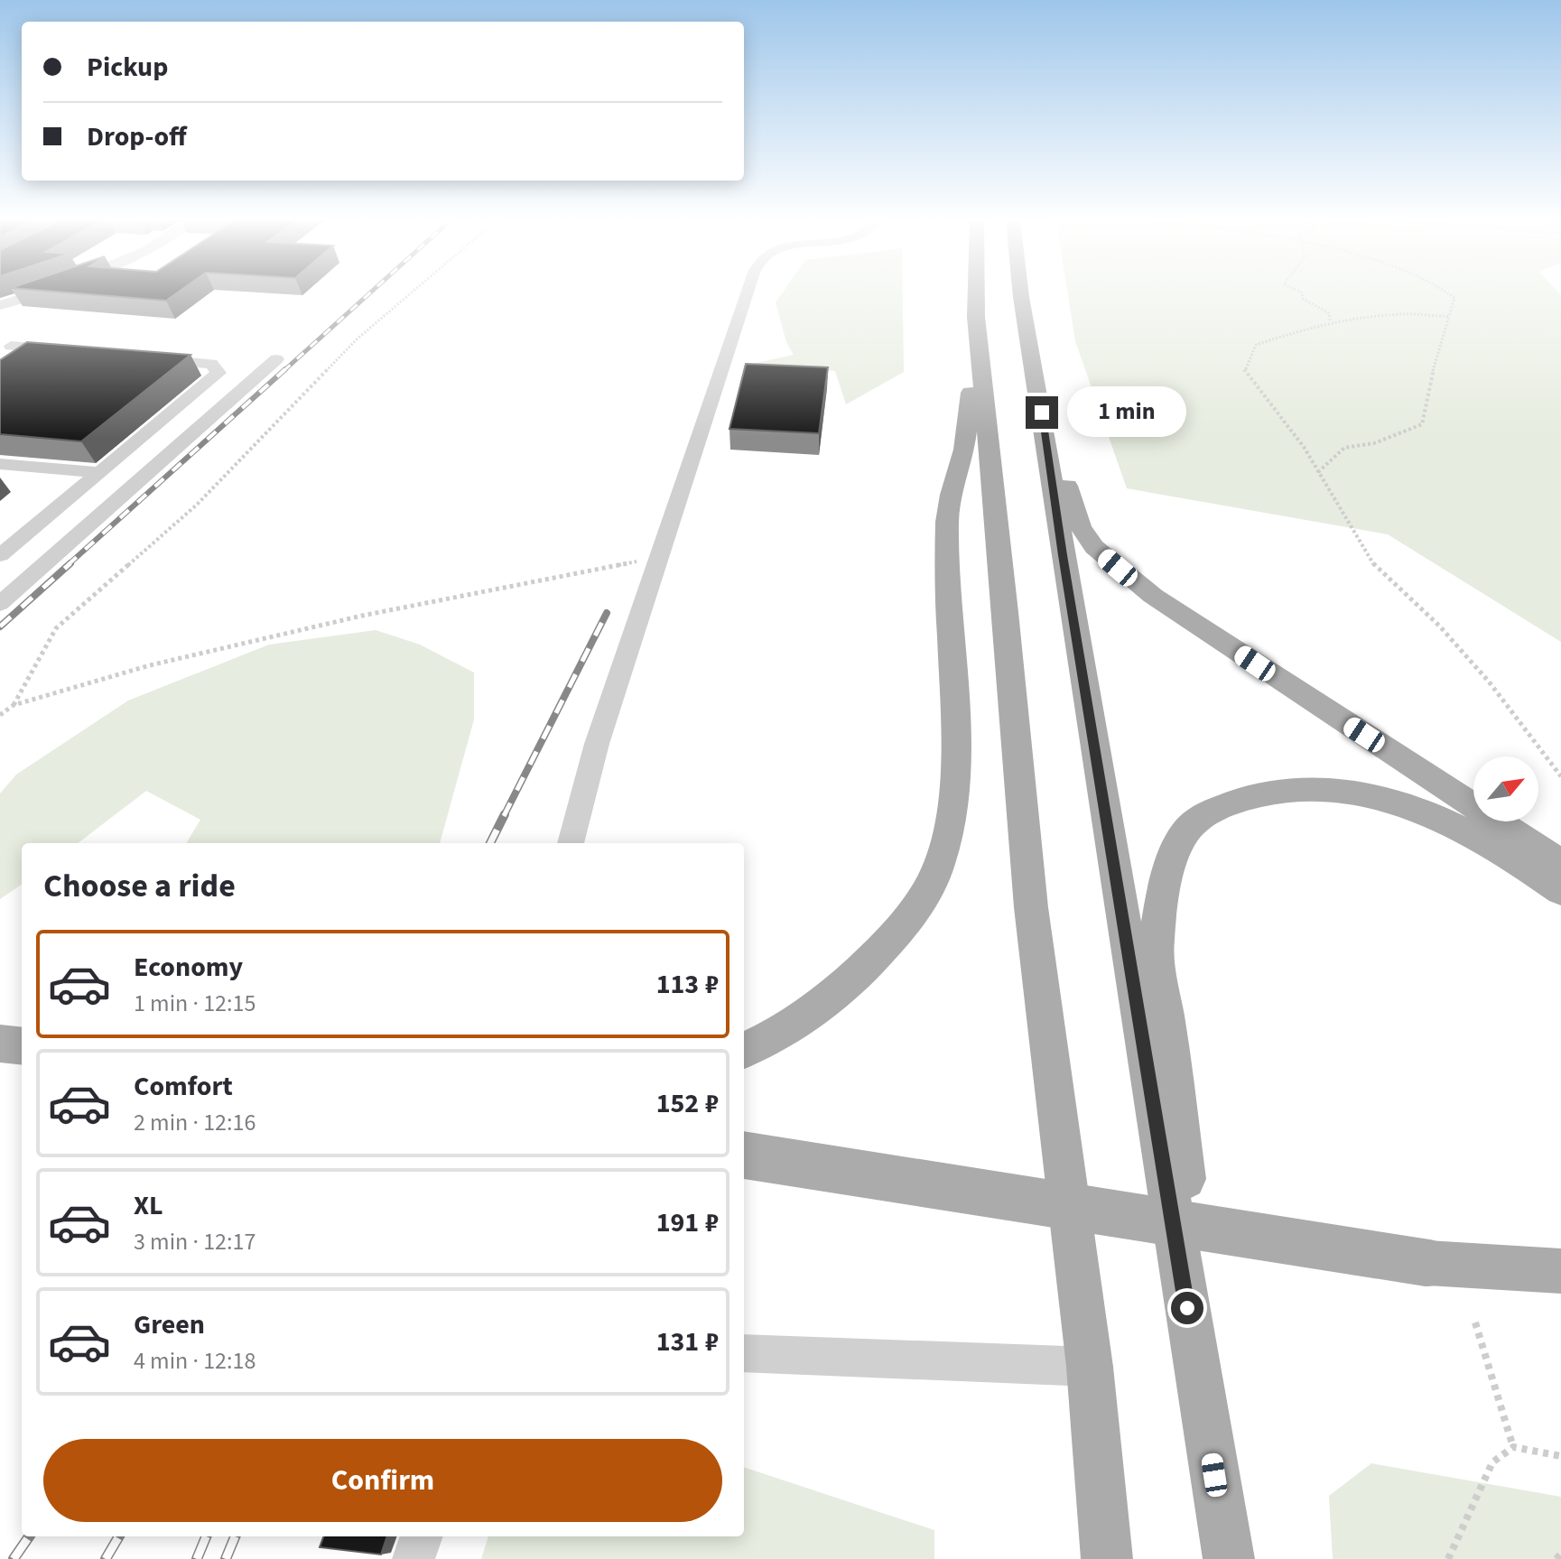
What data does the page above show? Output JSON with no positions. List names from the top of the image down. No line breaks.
{"north":"top right","page":{"banner":["Pickup","Drop-off"],"bubble":"1 min","heading":"Choose a ride","list":[{"name":"Economy","note":"1 min · 12:15","value":"113 ₽"},{"name":"Comfort","note":"2 min · 12:16","value":"152 ₽"},{"name":"XL","note":"3 min · 12:17","value":"191 ₽"},{"name":"Green","note":"4 min · 12:18","value":"131 ₽"}],"buttons":"Confirm"}}
